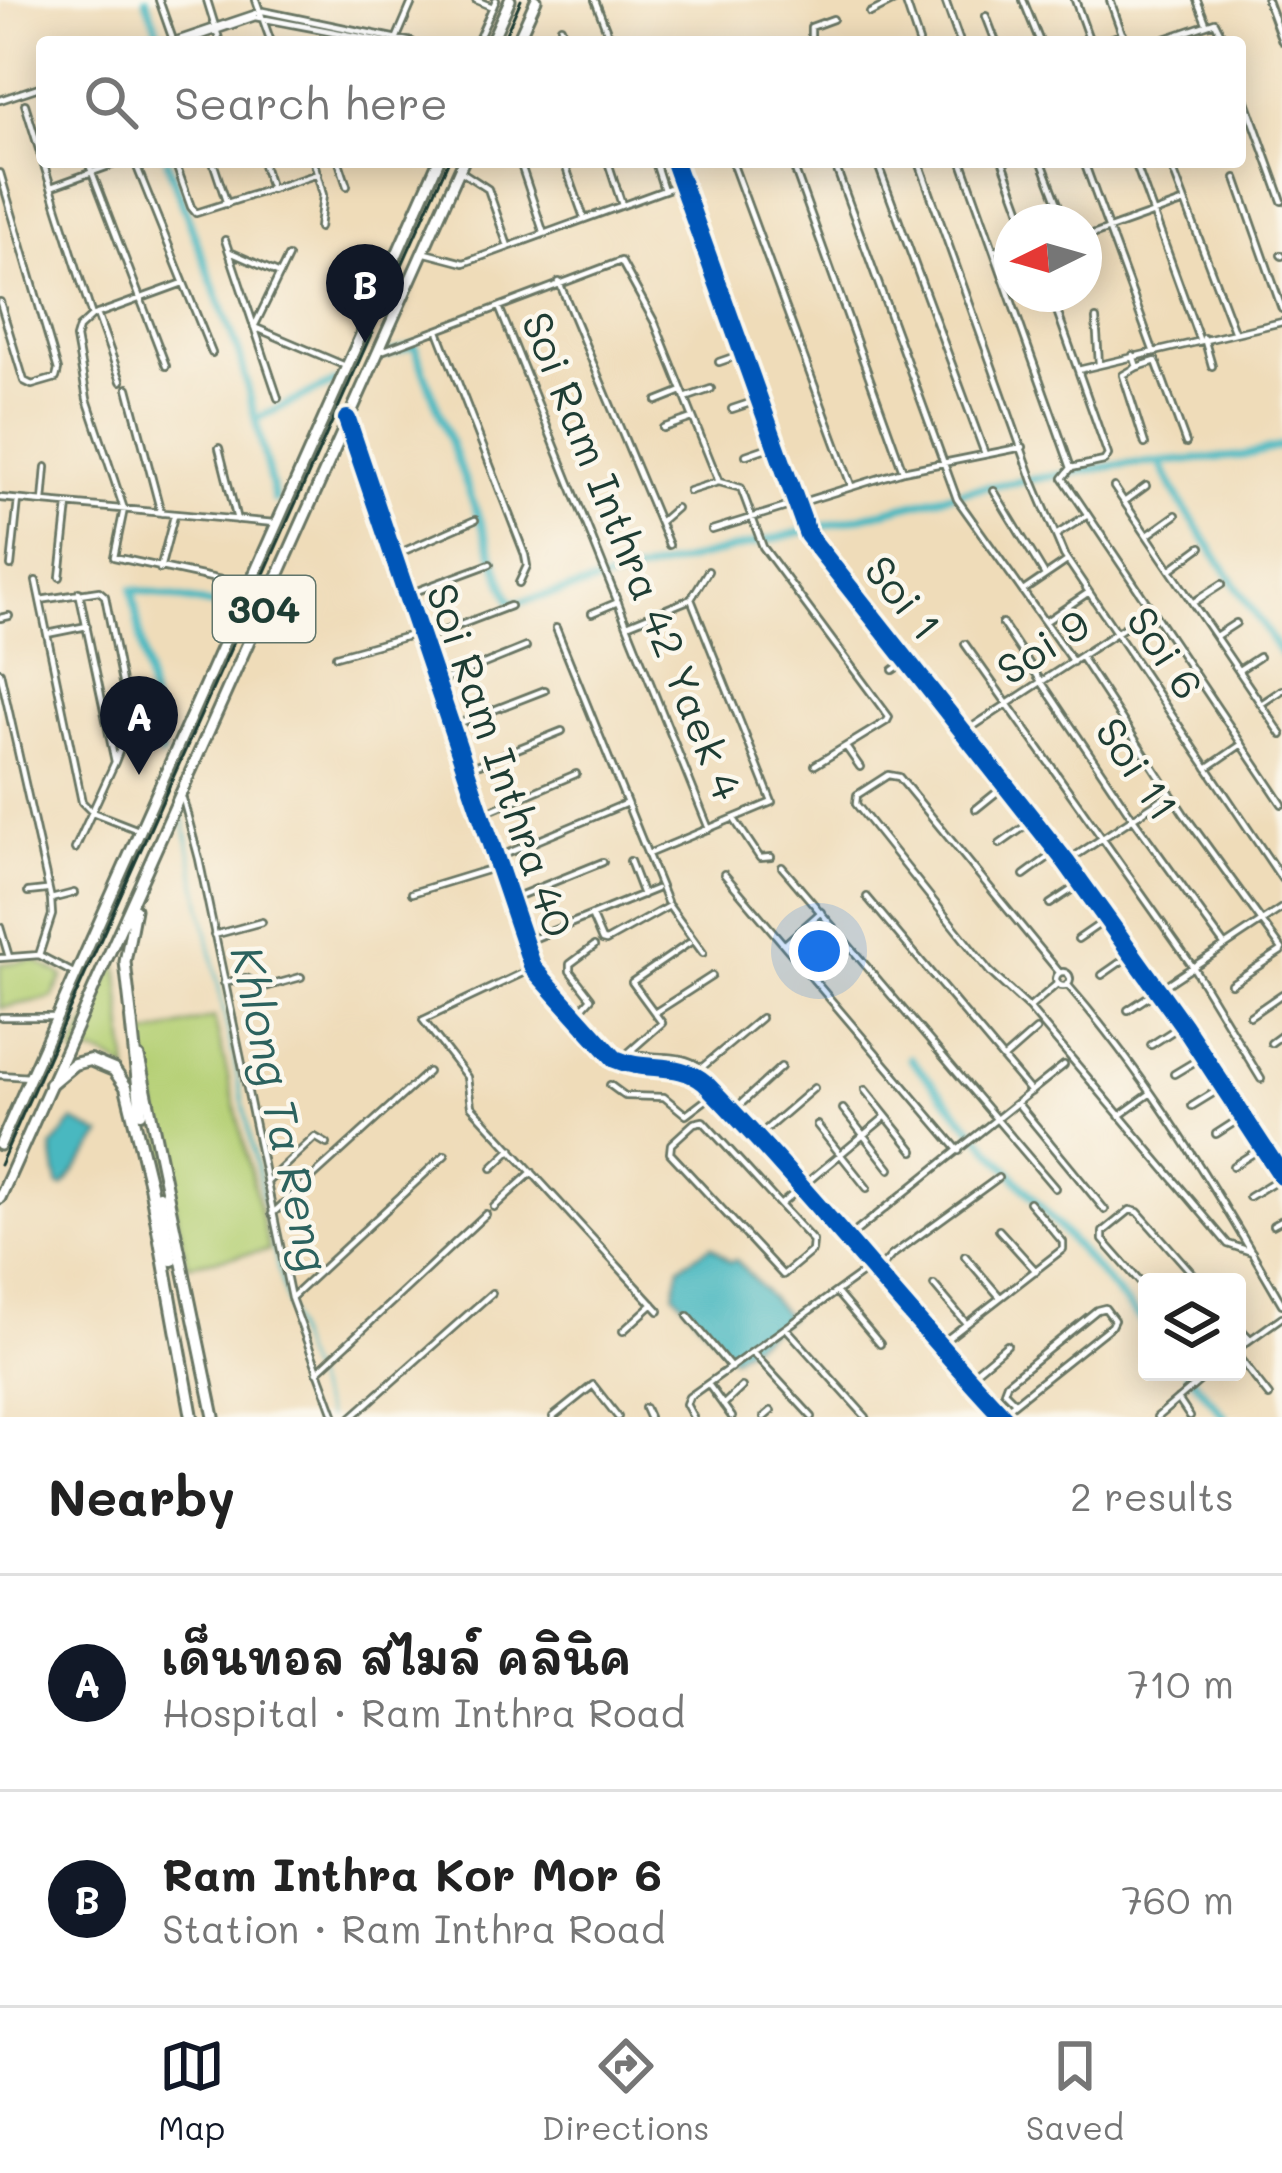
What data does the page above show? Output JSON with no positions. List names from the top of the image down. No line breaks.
{"streets":{"main road":["304"],"street":["Soi Ram Inthra 42 Yaek 4","Soi 1","Soi 9","Soi 6","Soi Ram Inthra 40","Soi 11"]},"crossings":[["Soi 1","Soi 9"],["304","Soi Ram Inthra 40"],["Soi 9","Soi 6"],["Soi 9","Soi 11"]],"water":["Khlong Ta Reng"],"north":"left","page":{"search":"Search here","pins":["B","A"],"heading":["Nearby","2 results"],"list":[{"mark":"A","name":"เด็นทอล สไมล์ คลินิค","note":"Hospital · Ram Inthra Road","value":"710 m"},{"mark":"B","name":"Ram Inthra Kor Mor 6","note":"Station · Ram Inthra Road","value":"760 m"}],"nav":["Map","Directions","Saved"]}}
